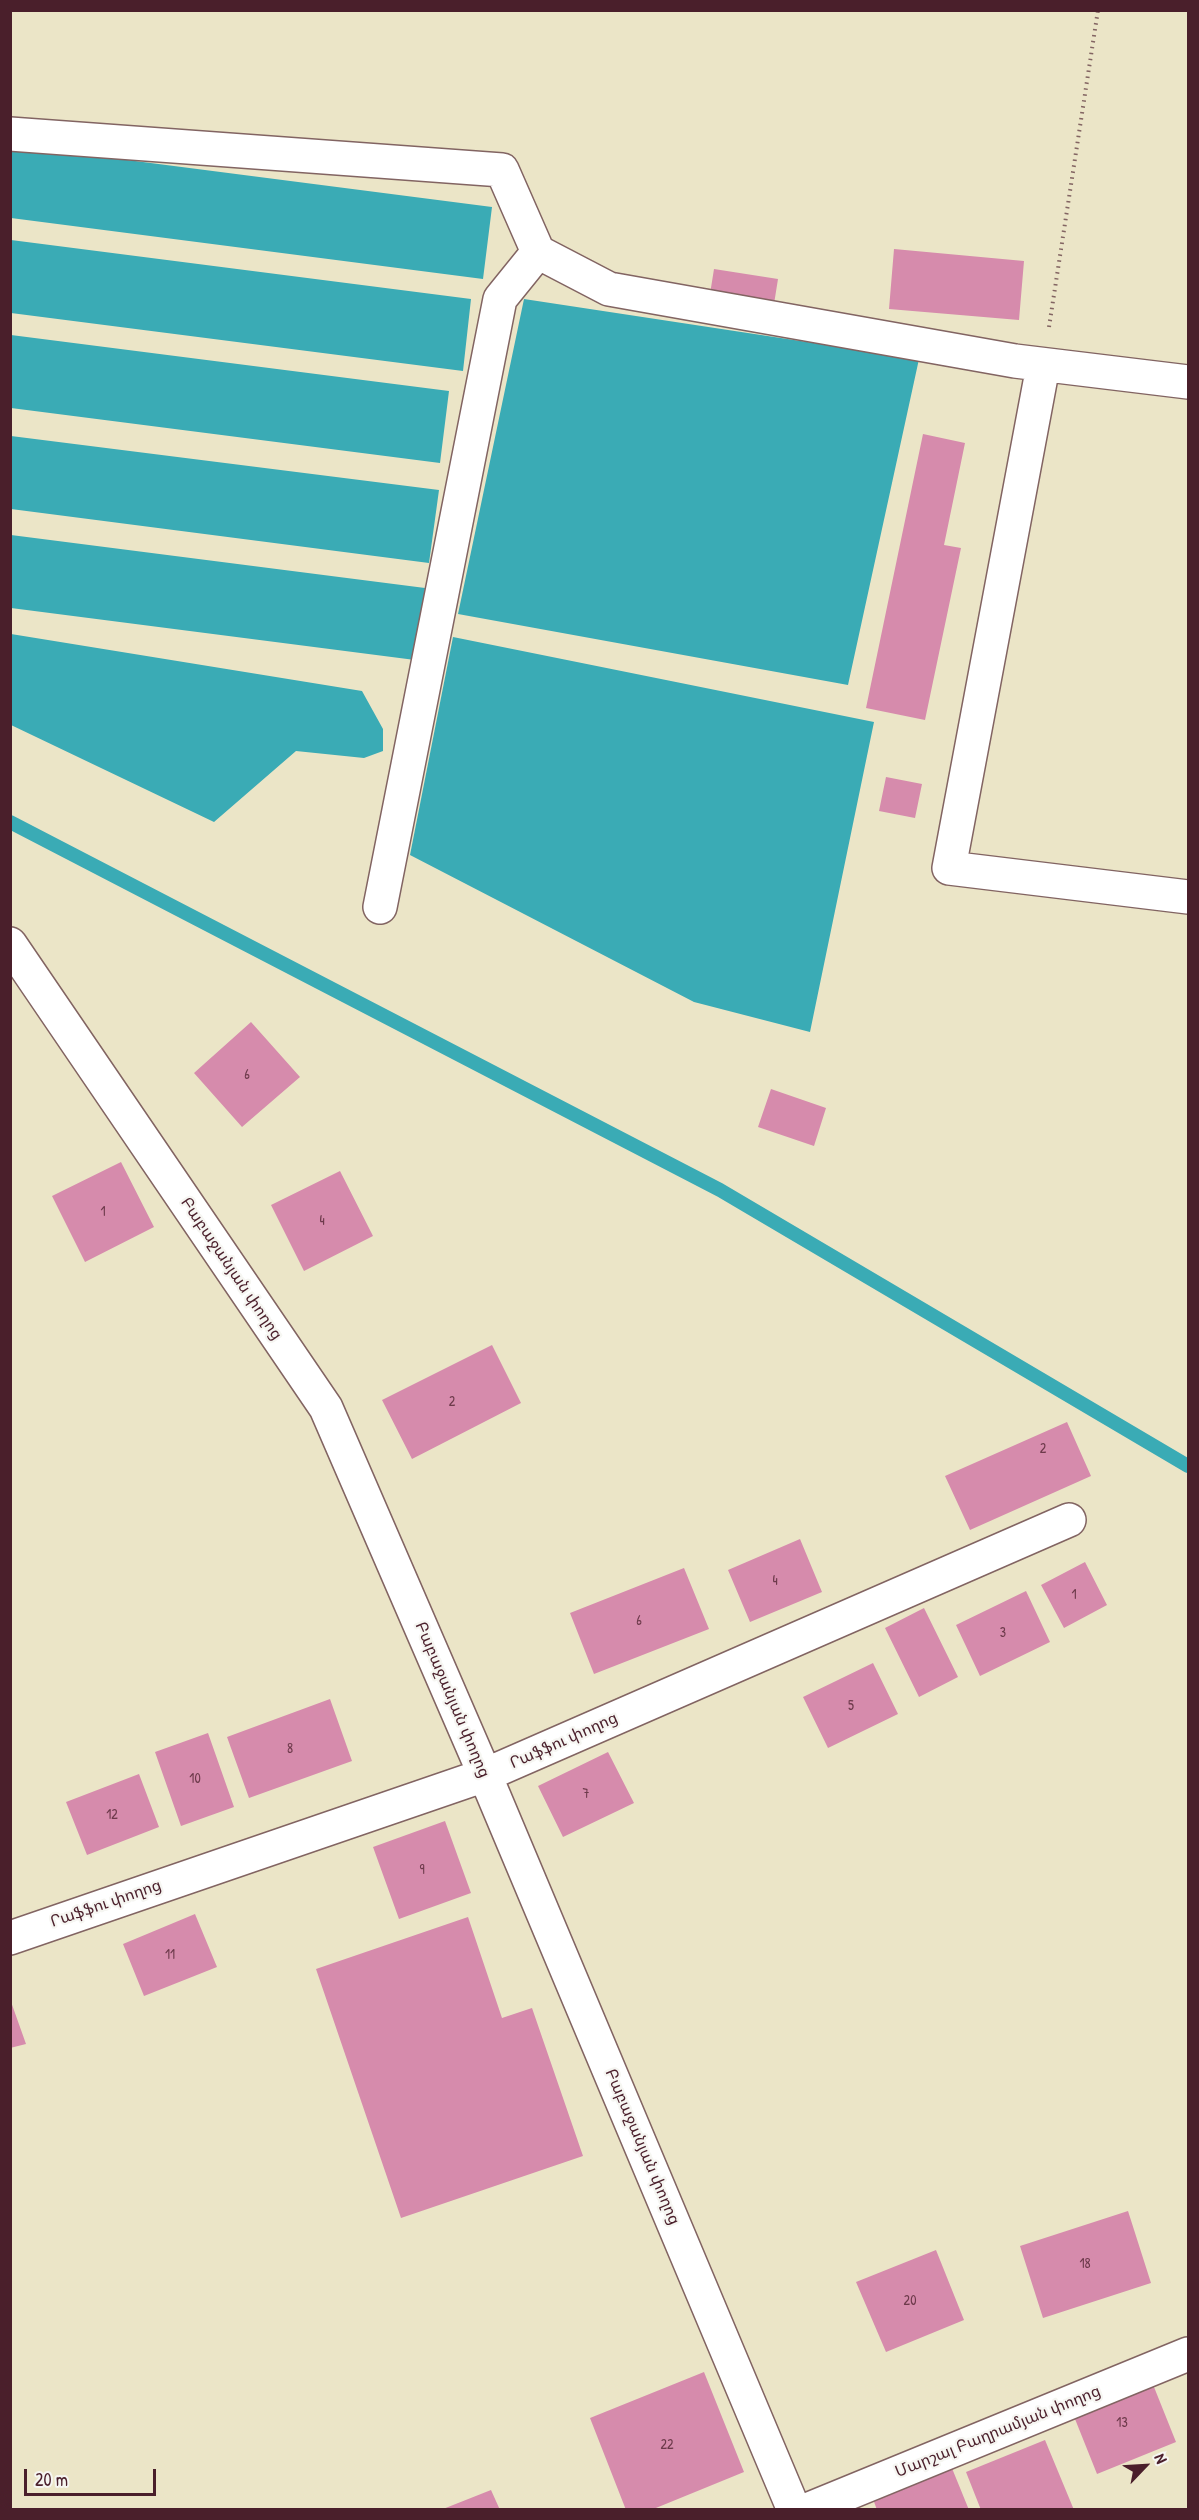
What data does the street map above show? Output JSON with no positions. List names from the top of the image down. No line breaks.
{"streets":{"street":["Բաբաջանյան փողոց","Րաֆֆու փողոց","Մարշալ Բաղրամյան փողոց"]},"crossings":[["Բաբաջանյան փողոց","Րաֆֆու փողոց"]],"house_numbers":["6","1","4","2","2","4","1","6","3","5","8","10","7","12","9","11","18","20","13","22"],"scale_bar":"20 m","north":"top right"}
